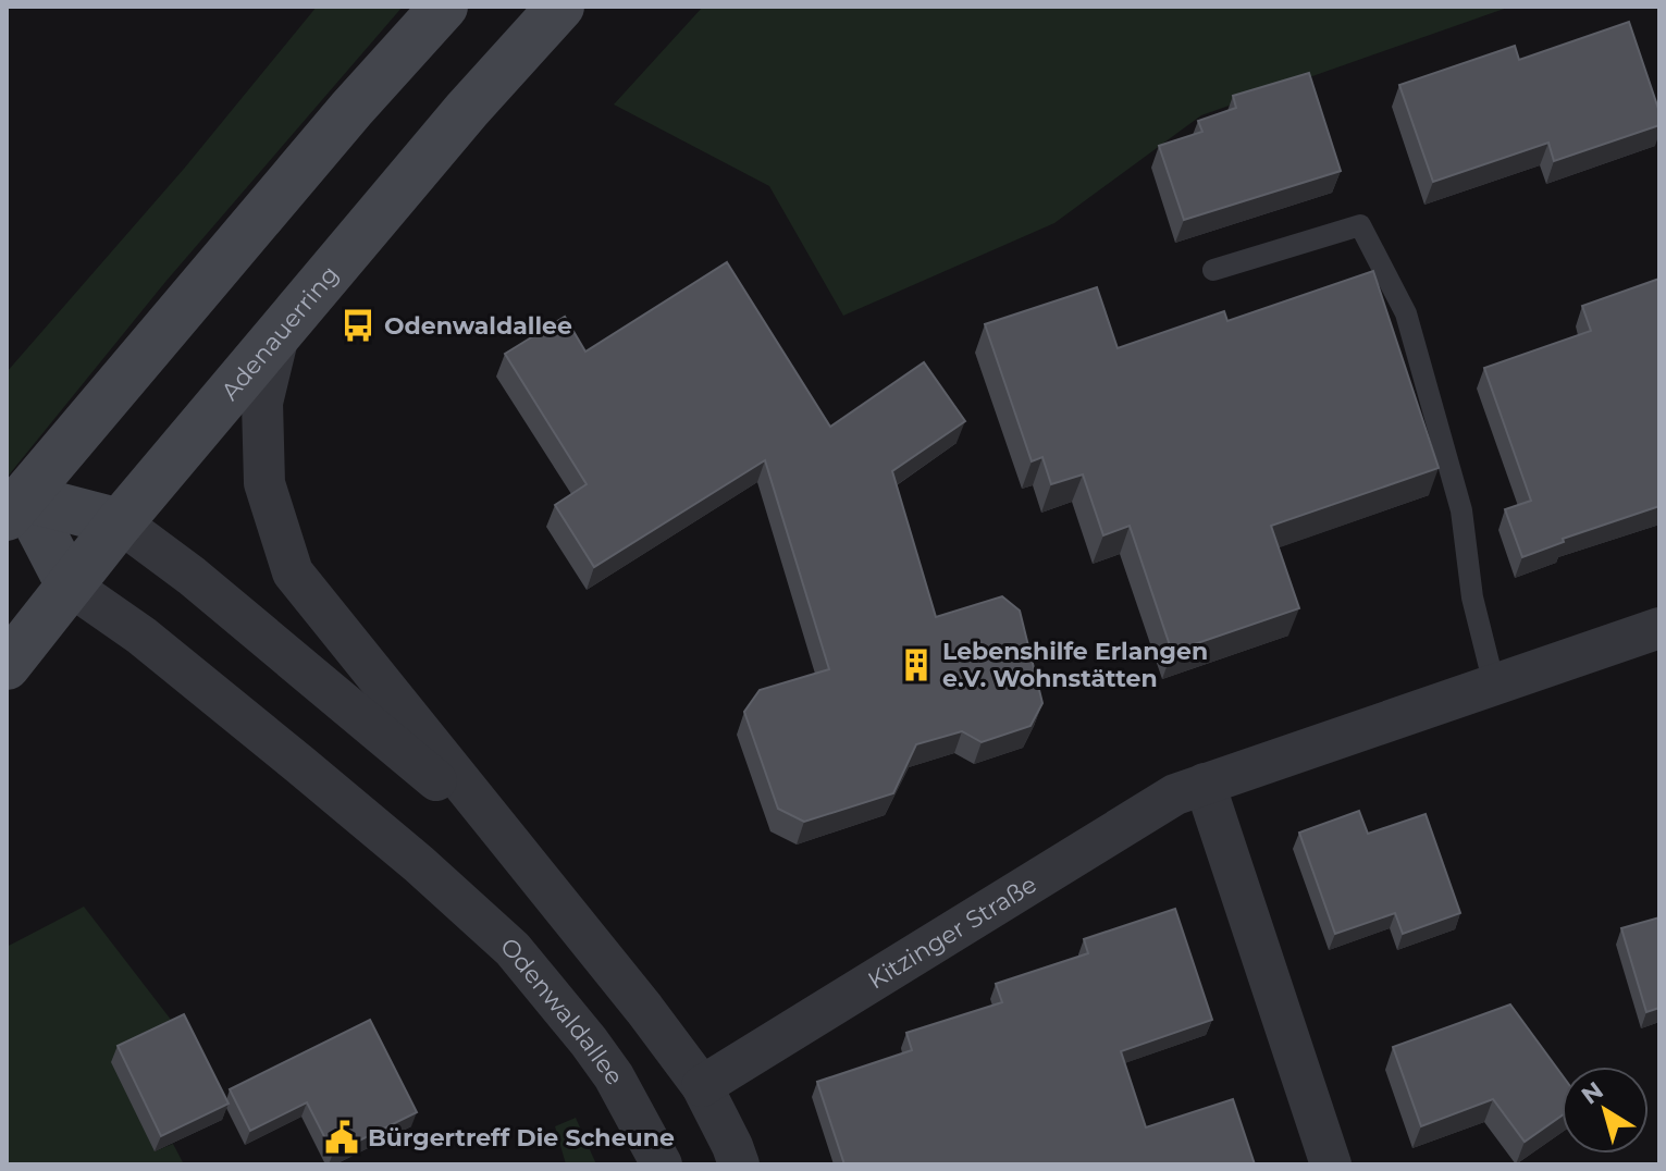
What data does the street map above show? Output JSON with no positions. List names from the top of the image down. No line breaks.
{"streets":{"main road":["Adenauerring"],"street":["Kitzinger Straße","Odenwaldallee"]},"crossings":[["Adenauerring","Odenwaldallee"]],"places":{"bus stop":["Odenwaldallee"],"building":["Lebenshilfe Erlangen e.V. Wohnstätten"],"public building":["Bürgertreff Die Scheune"]},"north":"top left"}
